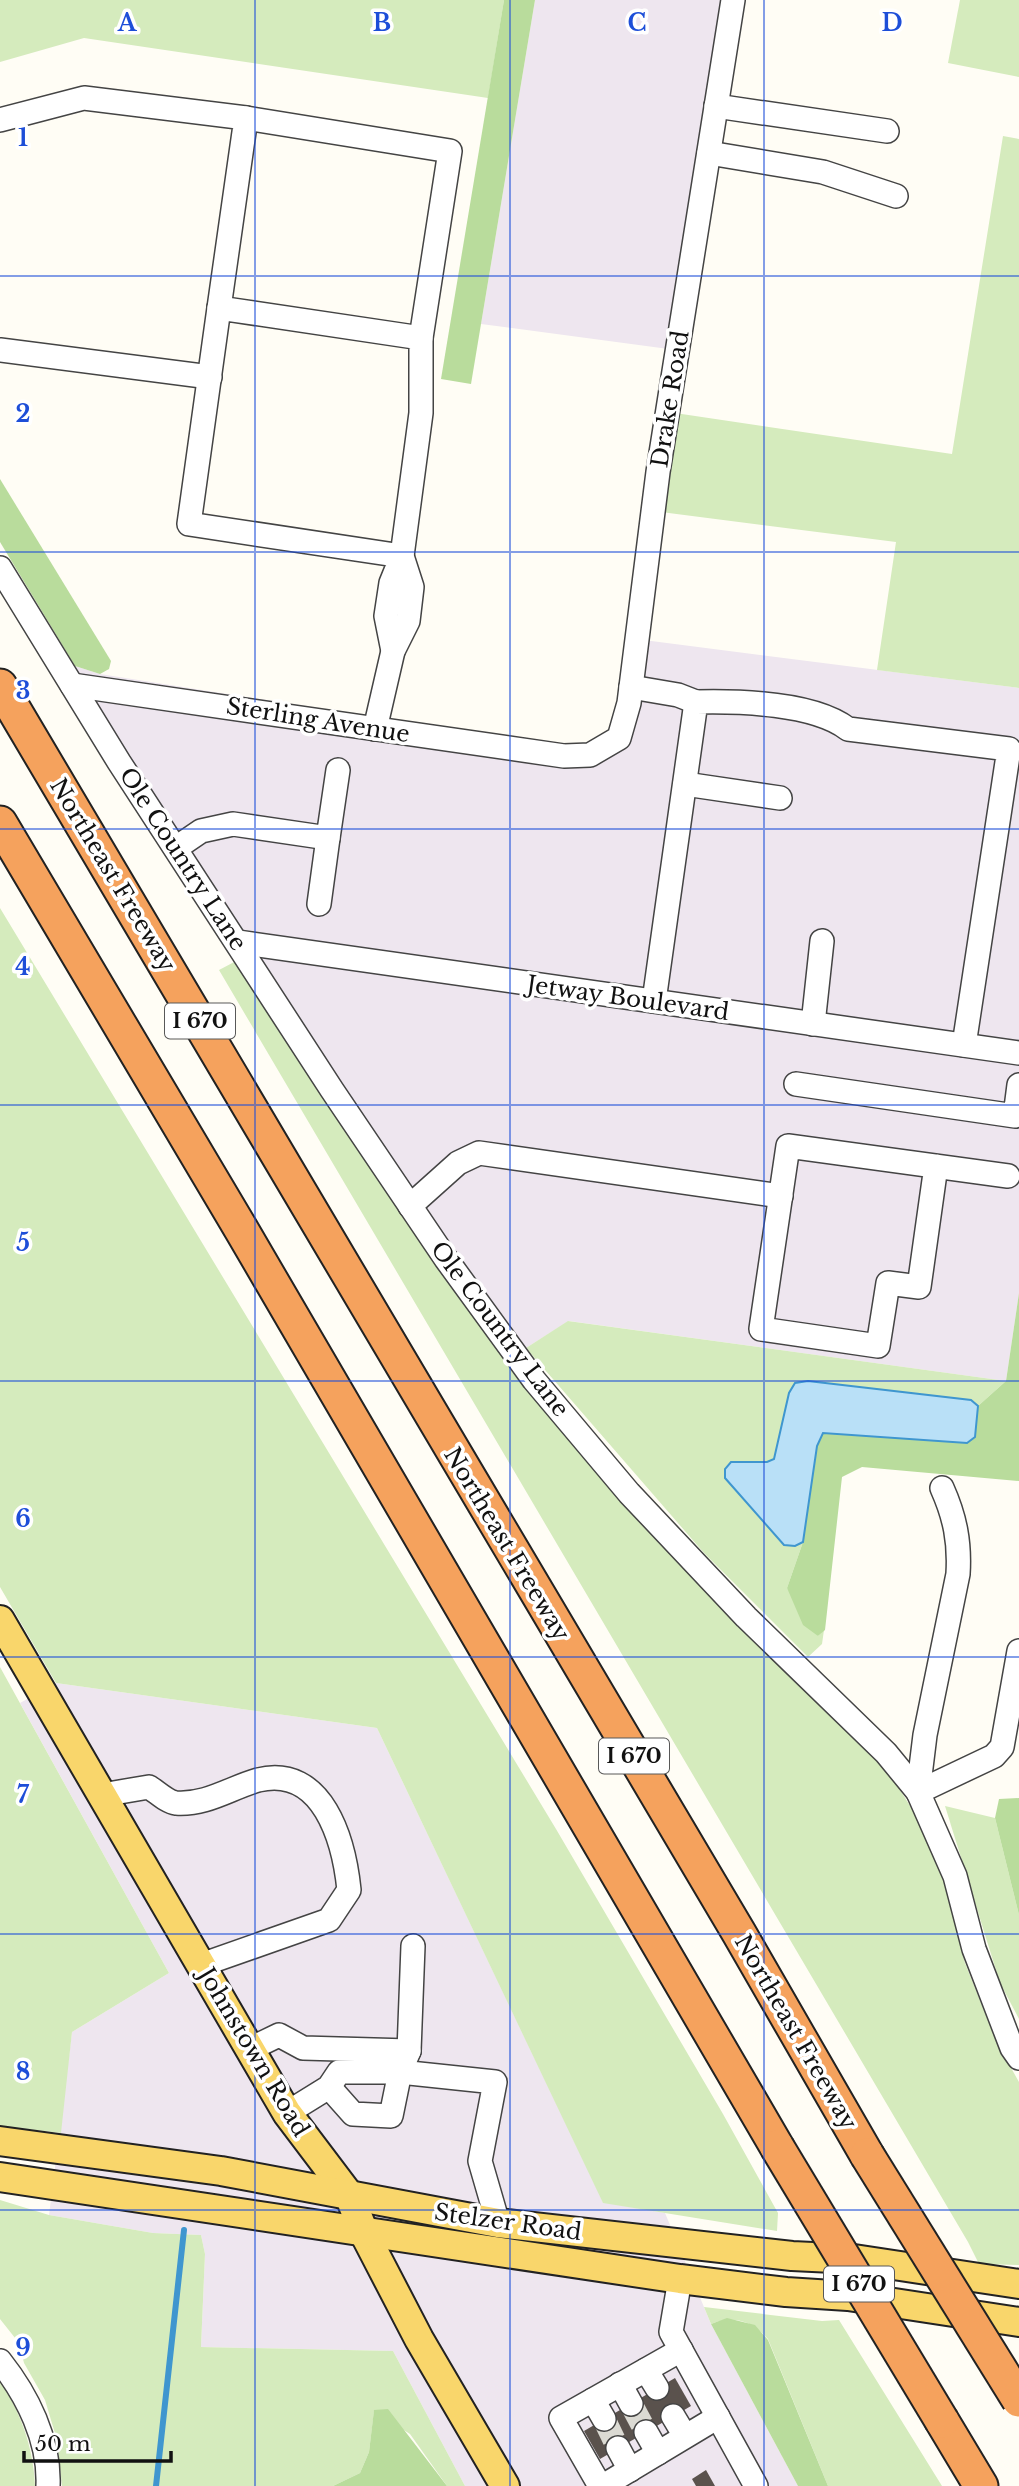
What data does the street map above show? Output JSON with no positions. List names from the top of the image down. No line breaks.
{"streets":{"highway":["Northeast Freeway","I 670"],"main road":["Johnstown Road","Stelzer Road"],"street":["Drake Road","Sterling Avenue","Ole Country Lane","Jetway Boulevard"]},"crossings":[["Drake Road","Sterling Avenue"],["Sterling Avenue","Ole Country Lane"],["Ole Country Lane","Jetway Boulevard"],["Johnstown Road","Stelzer Road"]],"scale_bar":"50 m","grid":{"columns":["A","B","C","D"],"rows":["1","2","3","4","5","6","7","8","9"]}}
